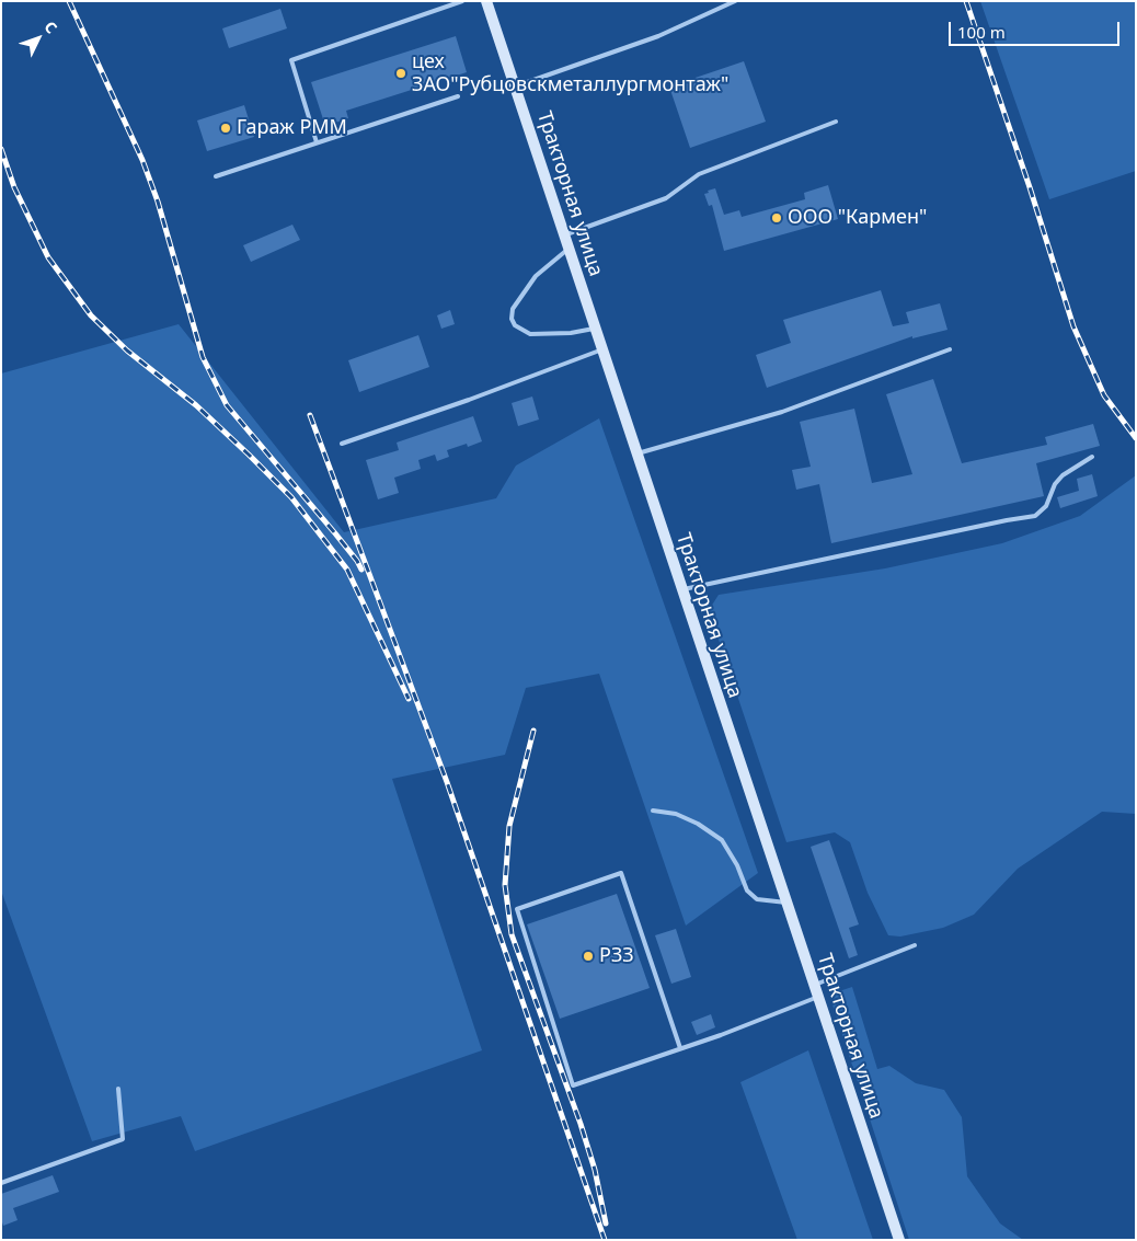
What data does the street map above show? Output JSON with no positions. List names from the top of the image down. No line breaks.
{"streets":{"main road":["Тракторная улица"]},"places":["цех ЗАО\"Рубцовскметаллургмонтаж\"","Гараж РММ","ООО \"Кармен\"","РЗЗ"],"scale_bar":"100 m","north":"top right"}
